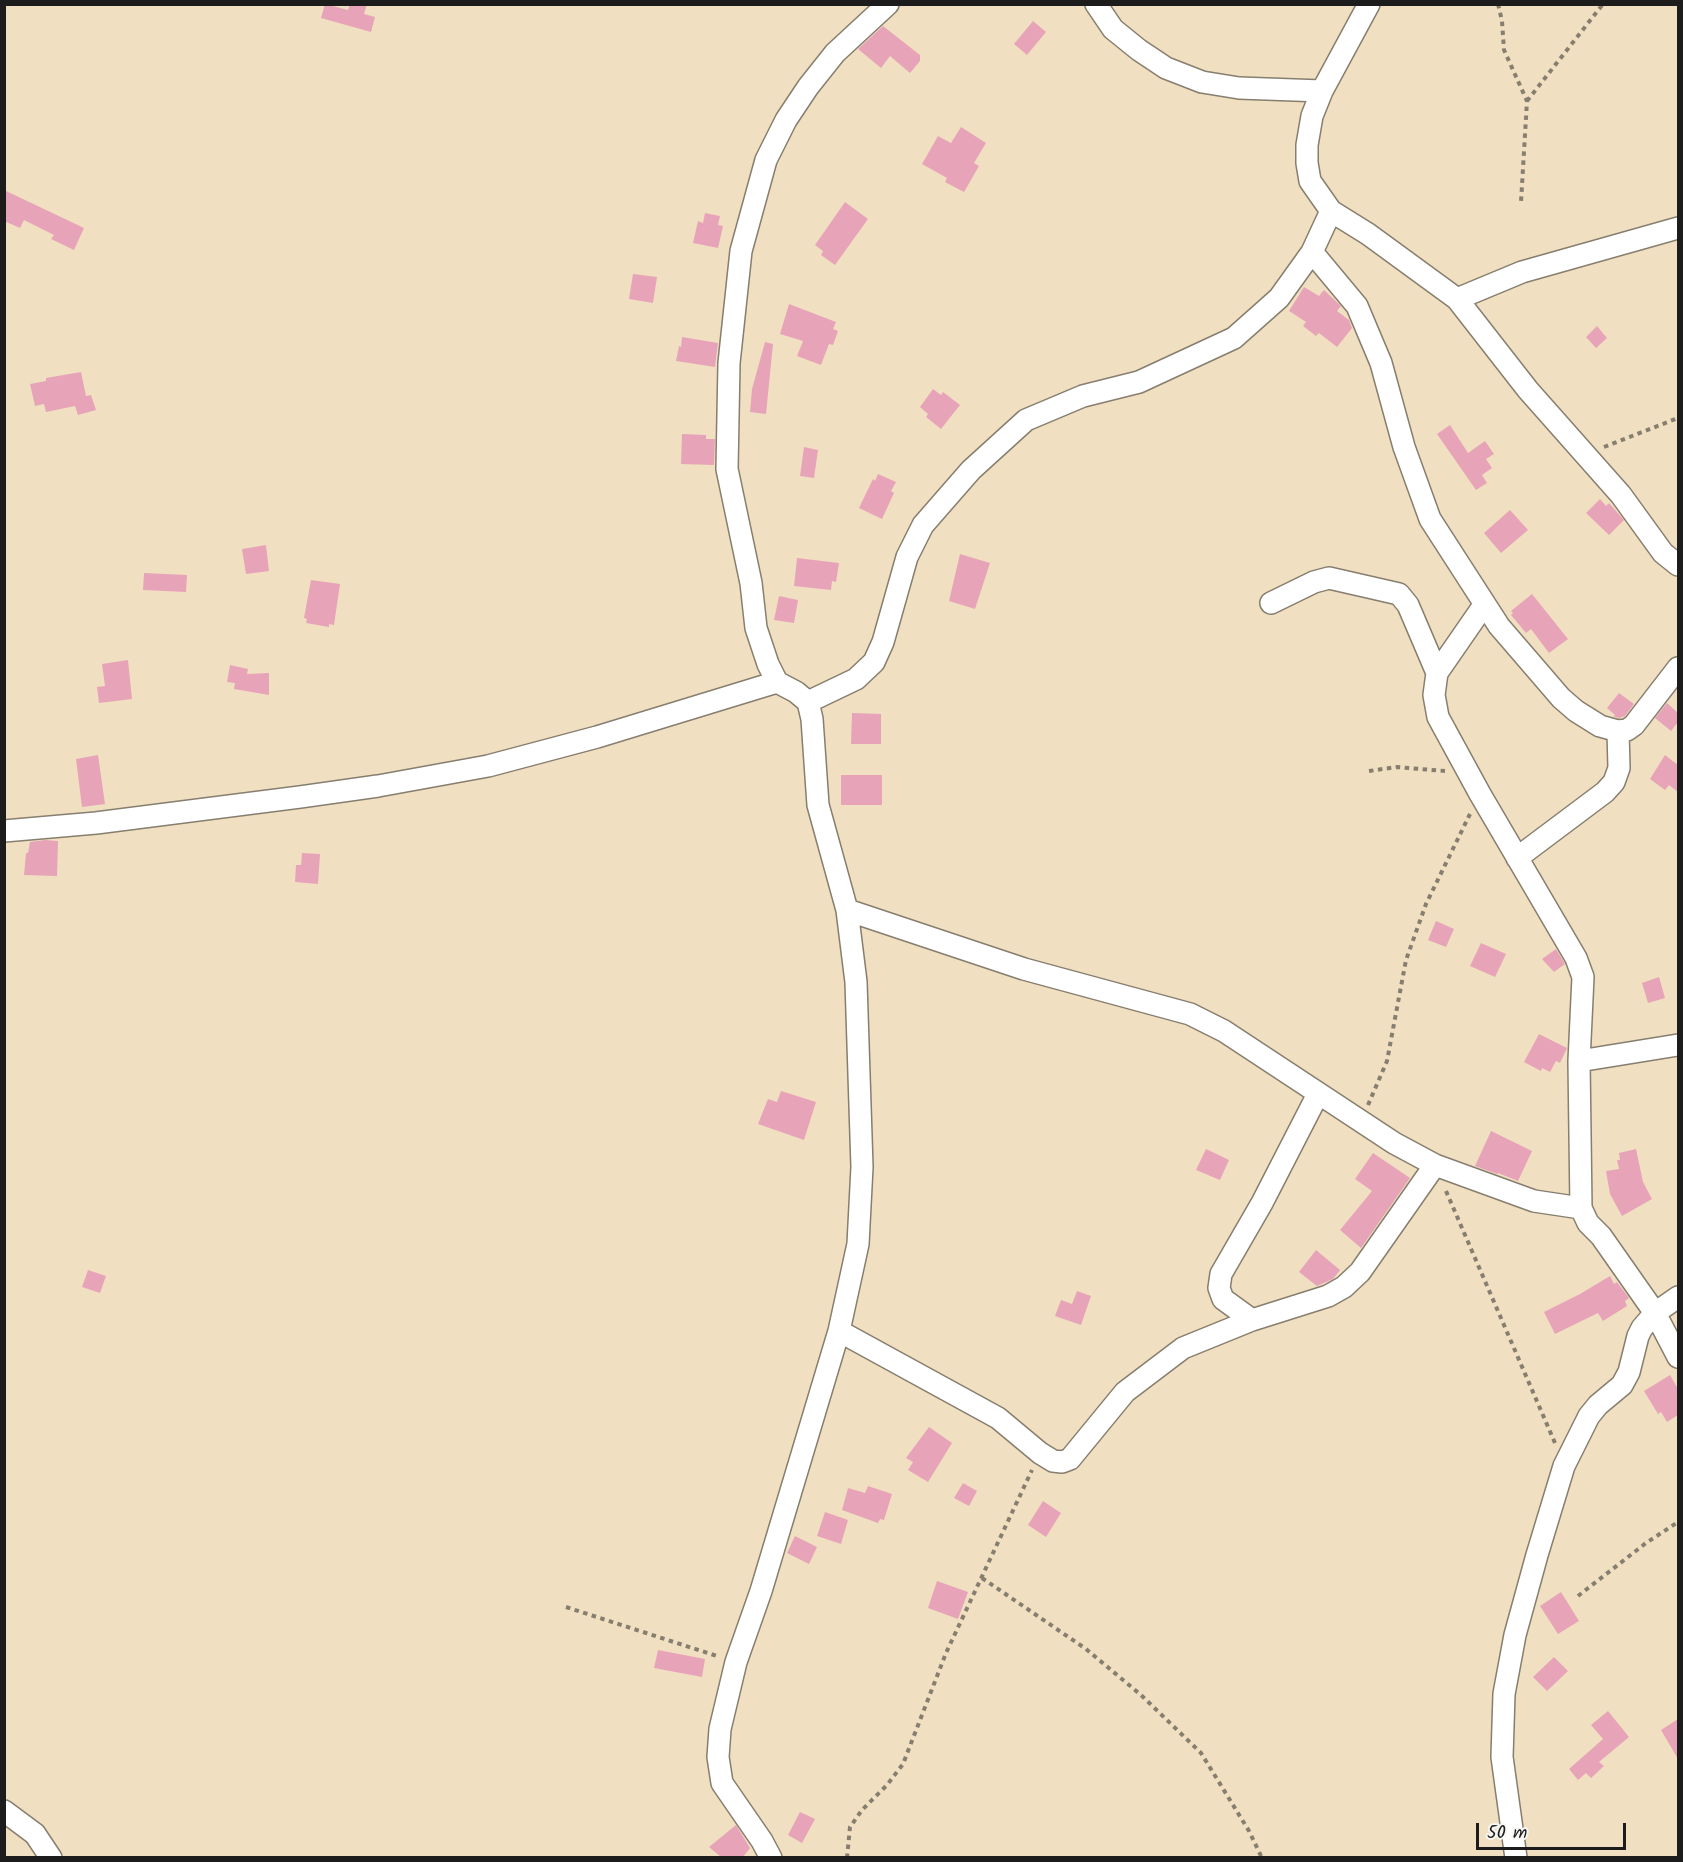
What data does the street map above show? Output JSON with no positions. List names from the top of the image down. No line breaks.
{"scale_bar":"50 m"}
